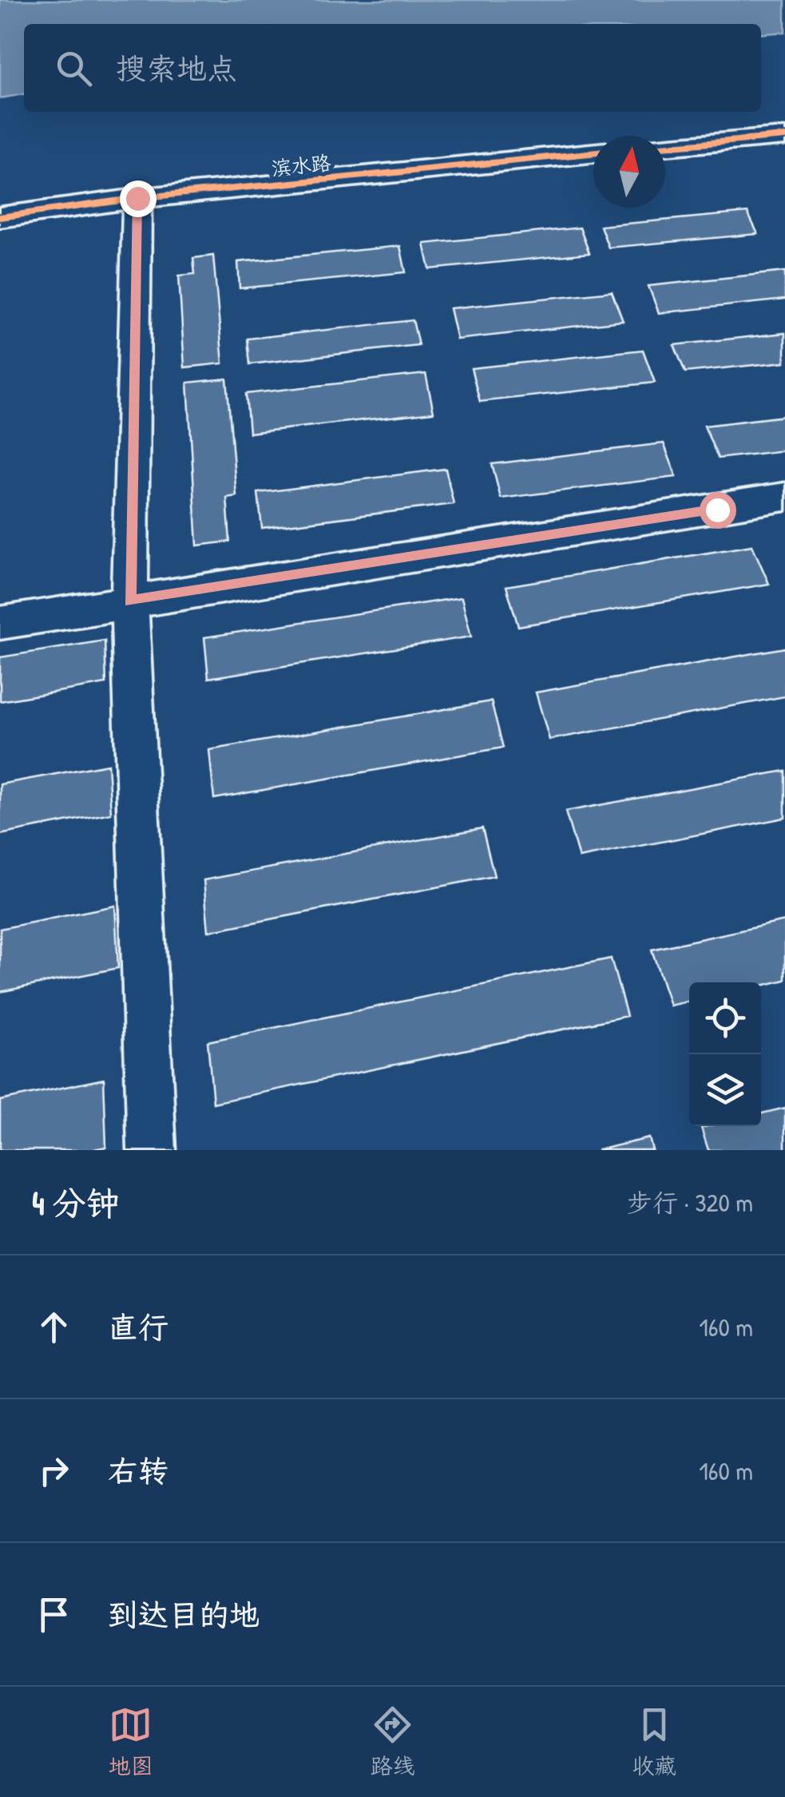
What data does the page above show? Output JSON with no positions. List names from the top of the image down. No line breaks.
{"streets":{"street":["滨水路"]},"north":"top","page":{"search":"搜索地点","heading":["4 分钟","步行 · 320 m"],"list":[["直行","160 m"],["右转","160 m"],"到达目的地"],"nav":["地图","路线","收藏"]}}
